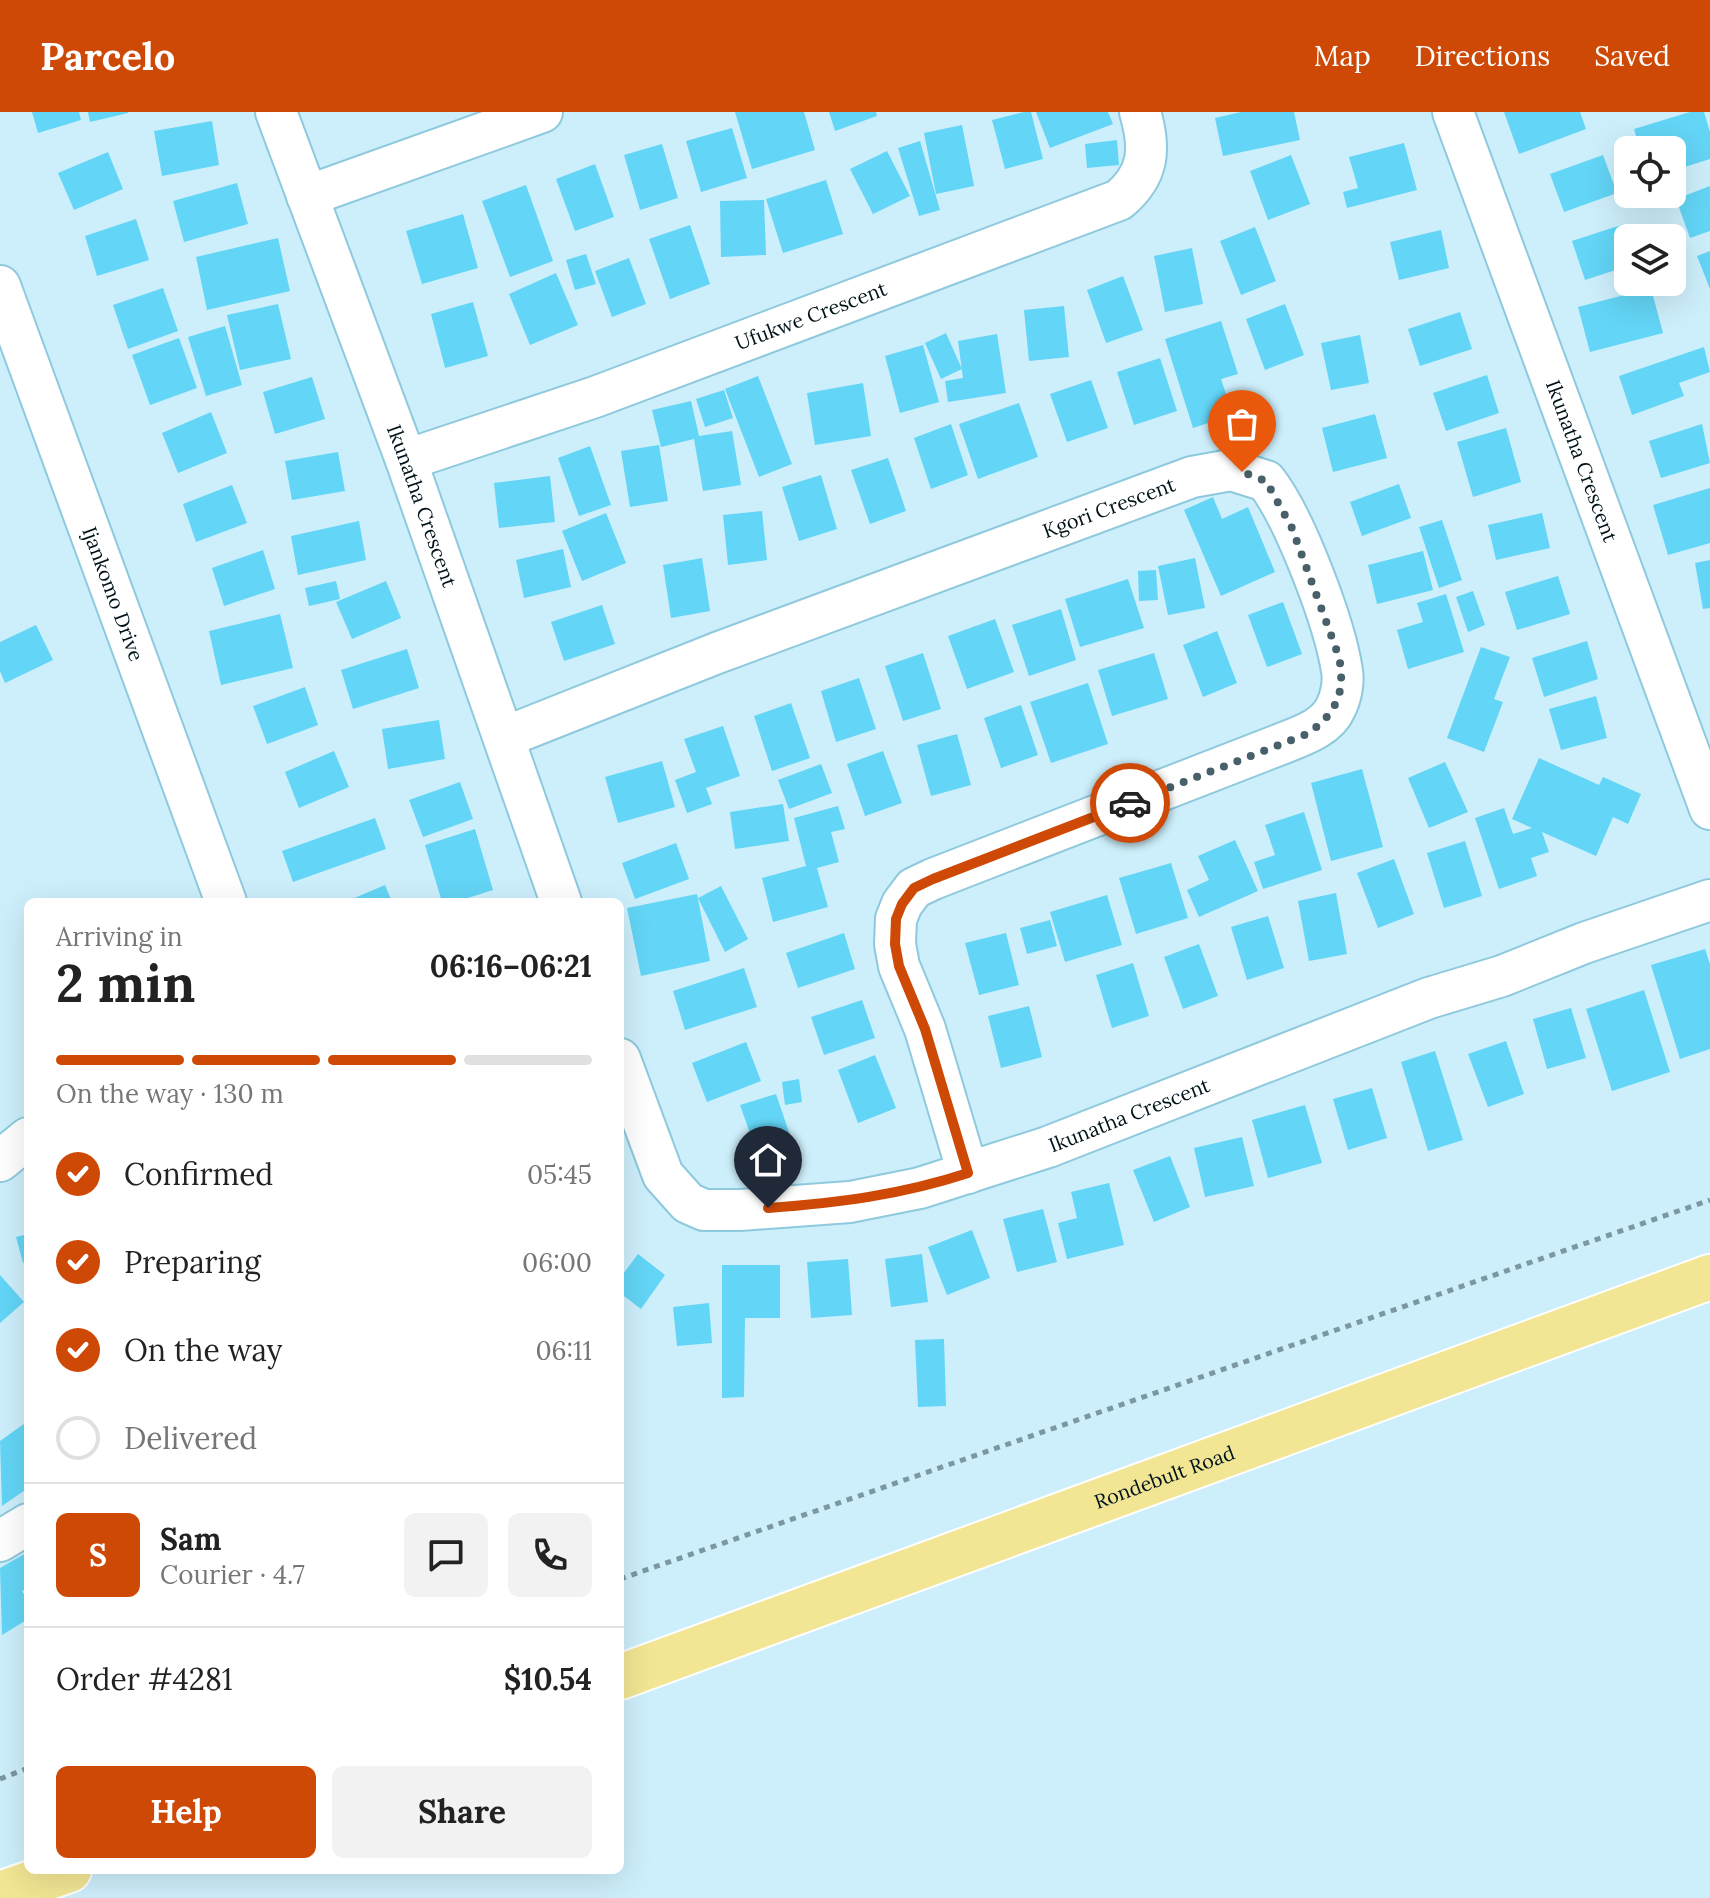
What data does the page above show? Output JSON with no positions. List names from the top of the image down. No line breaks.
{"streets":{"main road":["Rondebult Road"],"street":["Ufukwe Crescent","Ikunatha Crescent","Kgori Crescent","Ijankomo Drive"]},"crossings":[["Ufukwe Crescent","Ikunatha Crescent"],["Ikunatha Crescent","Kgori Crescent"]],"page":{"header":"Parcelo","nav":["Map","Directions","Saved"],"heading":["2 min","Arriving in","06:16–06:21"],"panel":["Sam","Courier · 4.7","Order #4281","$10.54"],"bar":"On the way · 130 m","list":[["Confirmed","05:45"],["Preparing","06:00"],["On the way","06:11"],"Delivered"],"round":"S","buttons":["Help","Share"]}}
